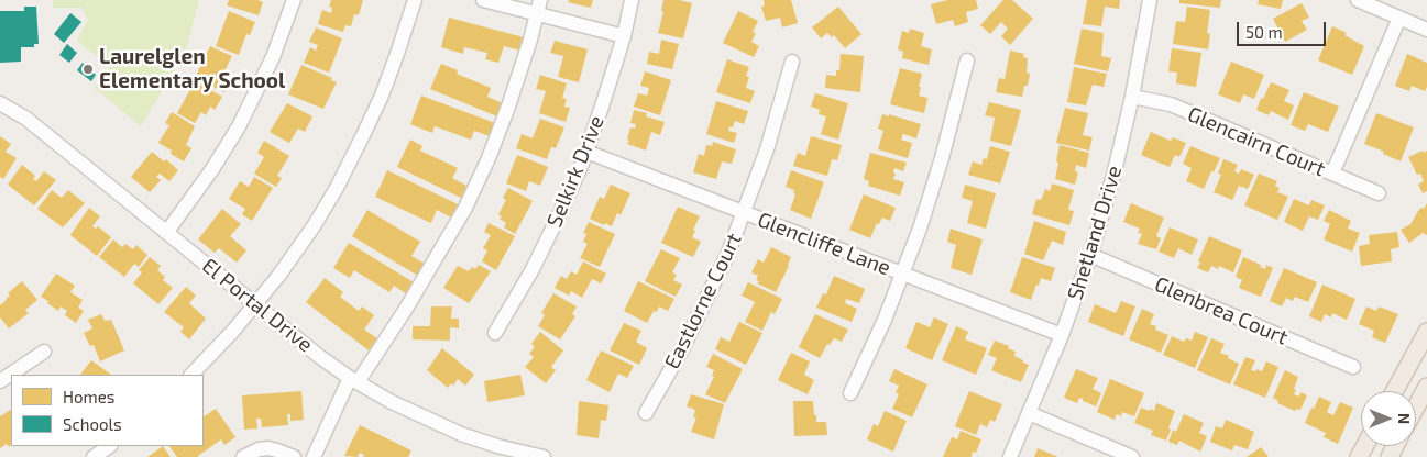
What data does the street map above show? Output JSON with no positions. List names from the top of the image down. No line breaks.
{"streets":{"street":["Glencairn Court","Selkirk Drive","Shetland Drive","Glencliffe Lane","Eastlorne Court","El Portal Drive","Glenbrea Court"]},"crossings":[["Glencairn Court","Shetland Drive"],["Selkirk Drive","Glencliffe Lane"],["Shetland Drive","Glencliffe Lane"],["Shetland Drive","Glenbrea Court"],["Glencliffe Lane","Eastlorne Court"]],"places":["Laurelglen Elementary School"],"legend":["Homes","Schools"],"scale_bar":"50 m","north":"right"}
